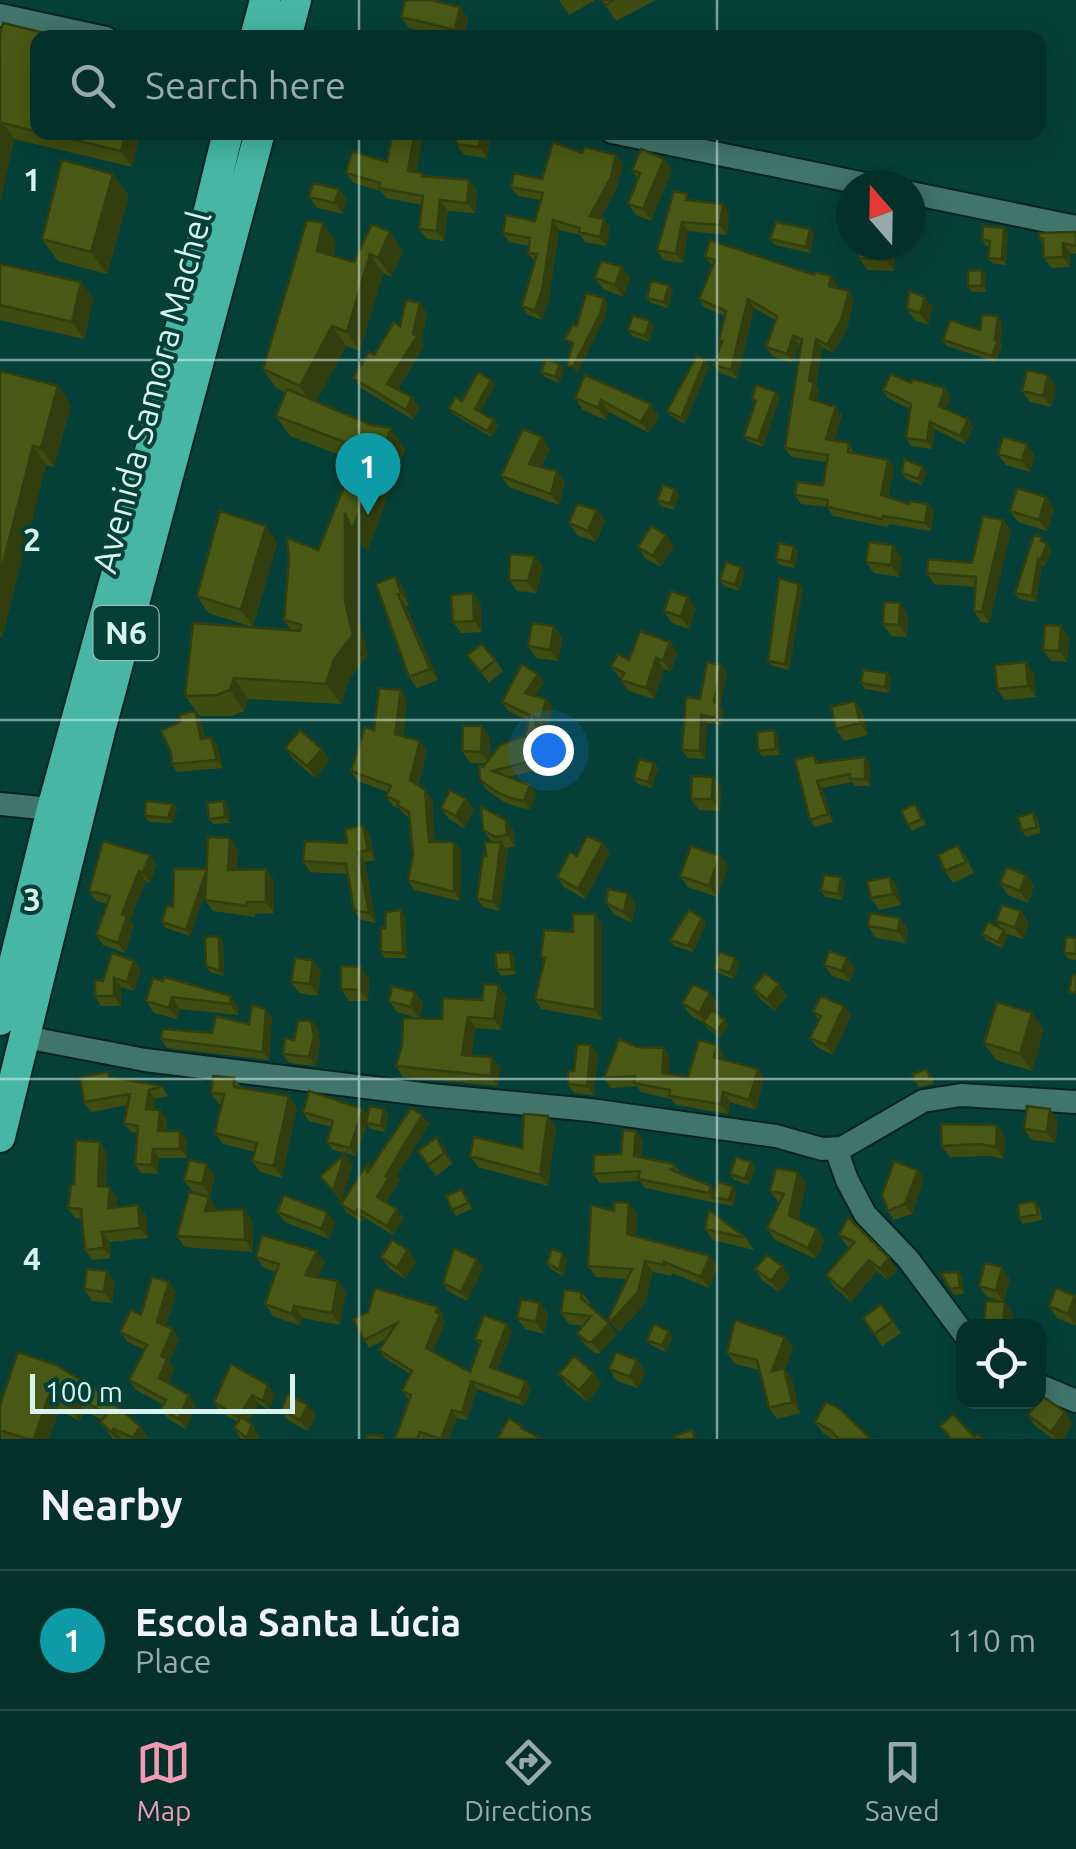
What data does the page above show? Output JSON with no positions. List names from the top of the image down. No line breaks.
{"streets":{"highway":["Avenida Samora Machel","N6"]},"scale_bar":"100 m","north":"top","page":{"search":"Search here","pins":"1","scale":"100 m","heading":"Nearby","list":[{"mark":"1","name":"Escola Santa Lúcia","note":"Place","value":"110 m"}],"nav":["Map","Directions","Saved"]},"grid":{"rows":["1","2","3","4"]}}
